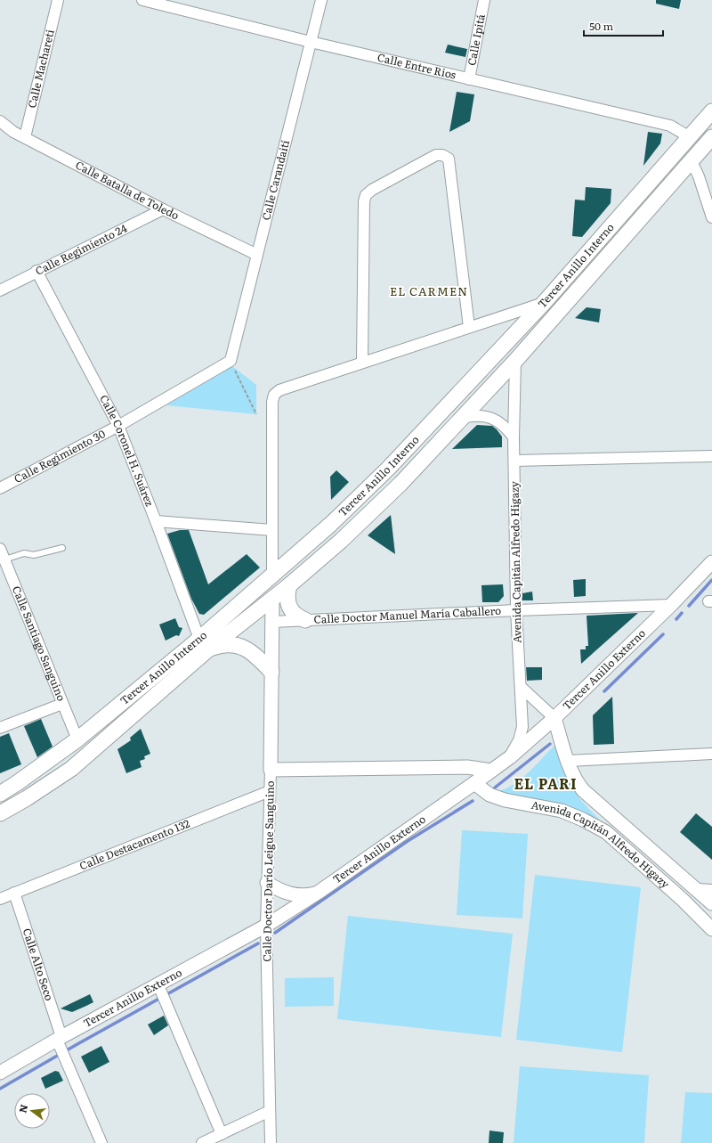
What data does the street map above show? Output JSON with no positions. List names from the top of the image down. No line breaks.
{"streets":{"main road":["Tercer Anillo Interno"],"street":["Calle Ipitá","Calle Entre Rios","Calle Machareti","Calle Carandaití","Calle Batalla de Toledo","Calle Regimiento 24","Calle Coronel H. Suárez","Calle Regimiento 30","Avenida Capitán Alfredo Higazy","Calle Doctor Manuel María Caballero","Calle Santiago Sanguino","Tercer Anillo Externo","Calle Destacamento 132","Calle Doctor Darío Leigue Sanguino","Calle Alto Seco"]},"crossings":[["Calle Ipitá","Calle Entre Rios"],["Calle Entre Rios","Calle Carandaití"],["Calle Entre Rios","Tercer Anillo Interno"],["Calle Machareti","Calle Batalla de Toledo"],["Calle Carandaití","Calle Batalla de Toledo"],["Calle Carandaití","Calle Regimiento 30"],["Calle Batalla de Toledo","Calle Regimiento 24"],["Calle Regimiento 24","Calle Coronel H. Suárez"],["Tercer Anillo Interno","Calle Coronel H. Suárez"],["Tercer Anillo Interno","Avenida Capitán Alfredo Higazy"],["Tercer Anillo Interno","Calle Santiago Sanguino"],["Tercer Anillo Interno","Calle Doctor Darío Leigue Sanguino"],["Calle Coronel H. Suárez","Calle Regimiento 30"],["Avenida Capitán Alfredo Higazy","Calle Doctor Manuel María Caballero"],["Avenida Capitán Alfredo Higazy","Tercer Anillo Externo"],["Calle Doctor Manuel María Caballero","Tercer Anillo Externo"],["Calle Doctor Manuel María Caballero","Calle Doctor Darío Leigue Sanguino"],["Tercer Anillo Externo","Calle Doctor Darío Leigue Sanguino"],["Tercer Anillo Externo","Calle Alto Seco"],["Calle Destacamento 132","Calle Doctor Darío Leigue Sanguino"],["Calle Destacamento 132","Calle Alto Seco"]],"districts":["EL CARMEN","EL PARI"],"scale_bar":"50 m","north":"left"}
